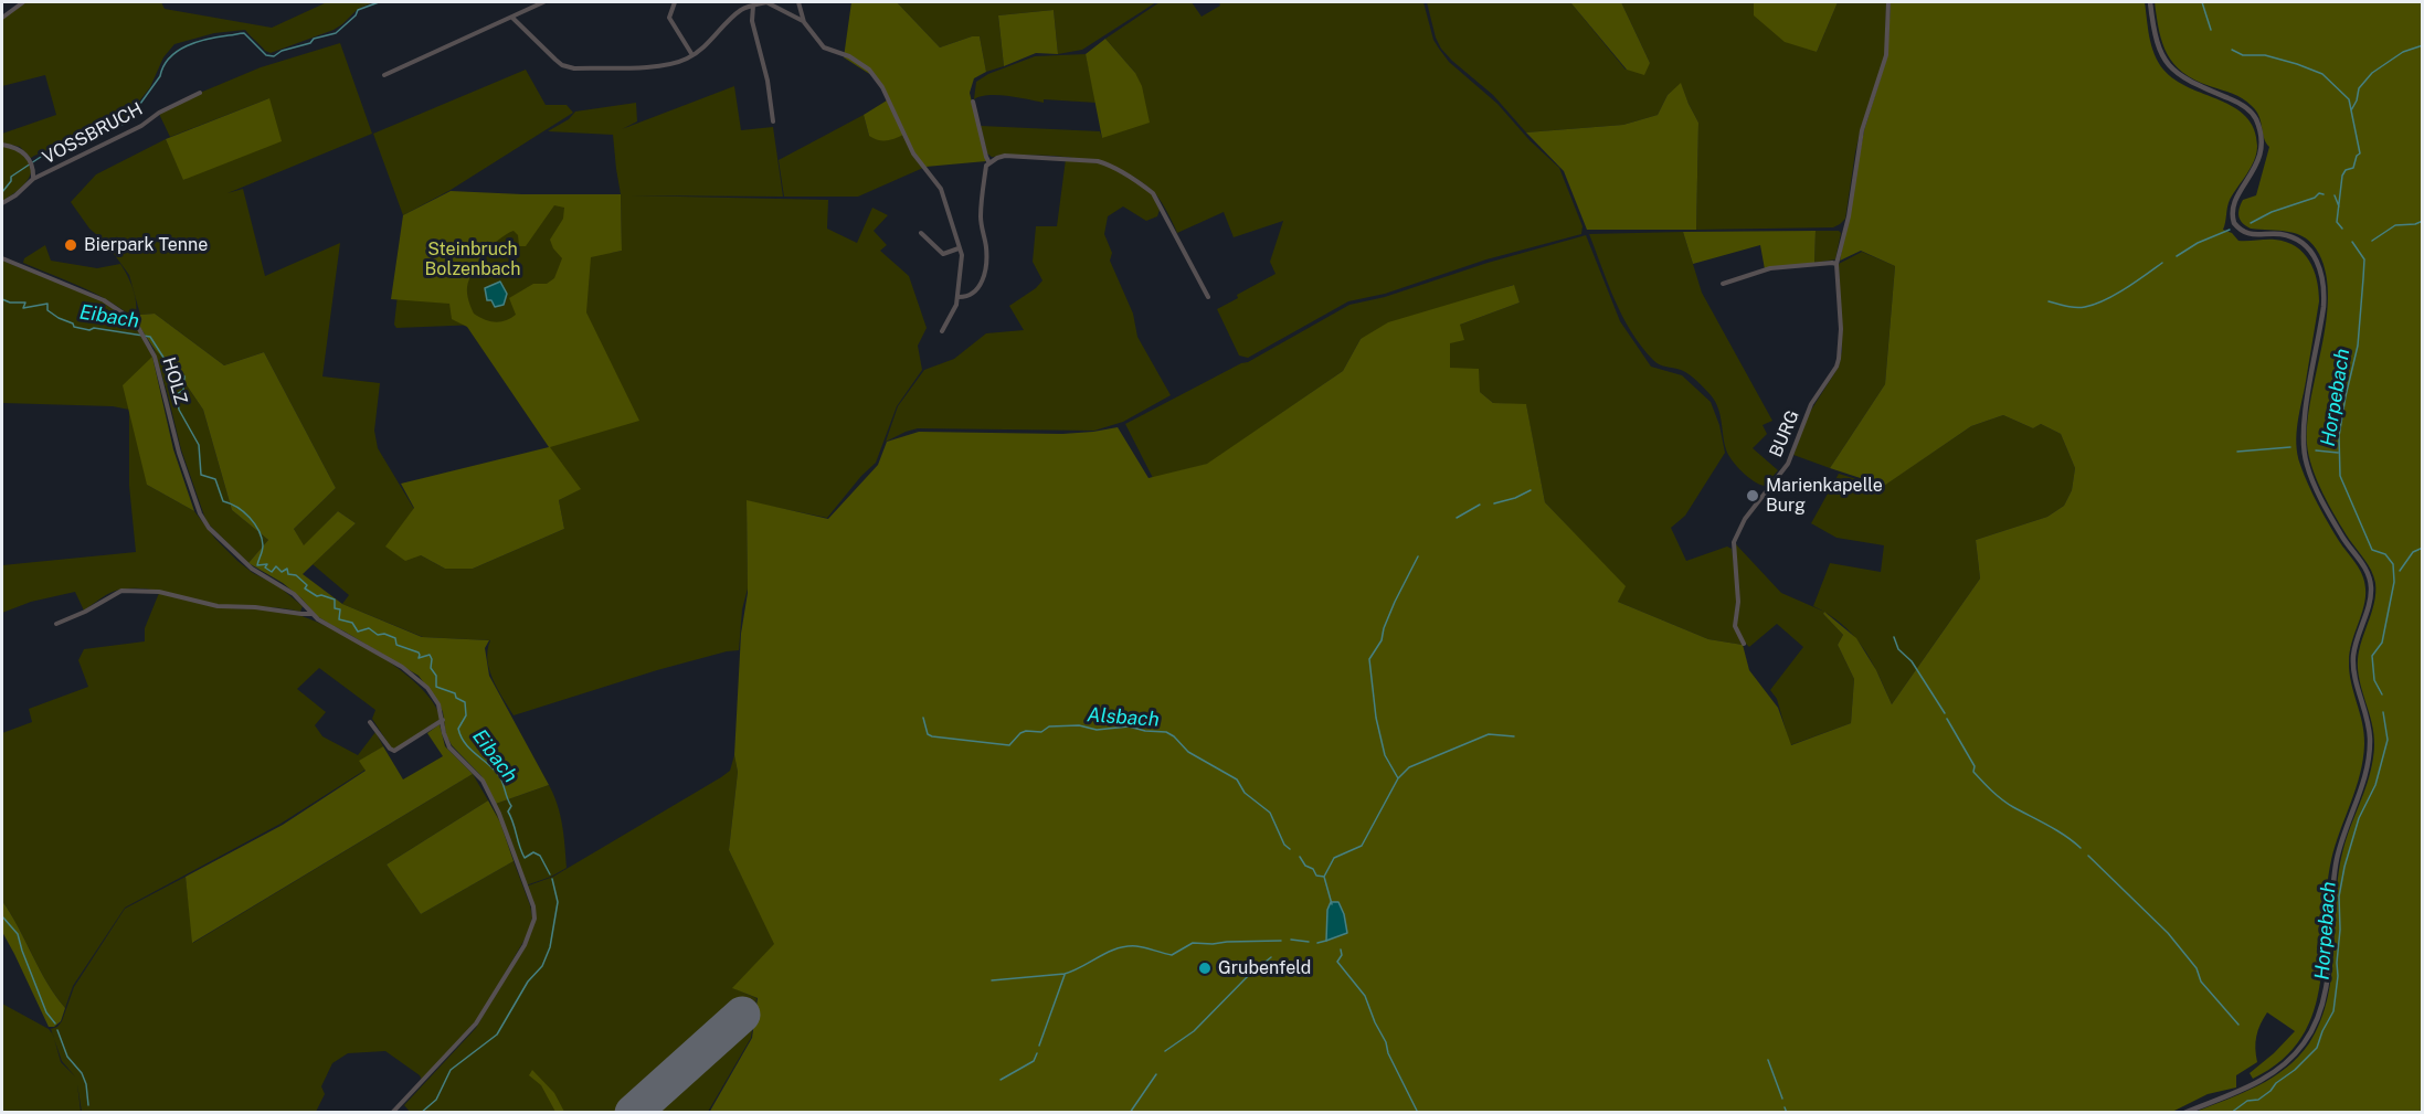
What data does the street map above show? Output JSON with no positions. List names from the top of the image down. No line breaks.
{"streets":{"street":["VOSSBRUCH","HOLZ","BURG"]},"water":["Eibach","Horpebach","Alsbach"],"parks":["Steinbruch Bolzenbach"],"places":["Bierpark Tenne","Marienkapelle Burg","Grubenfeld"]}
